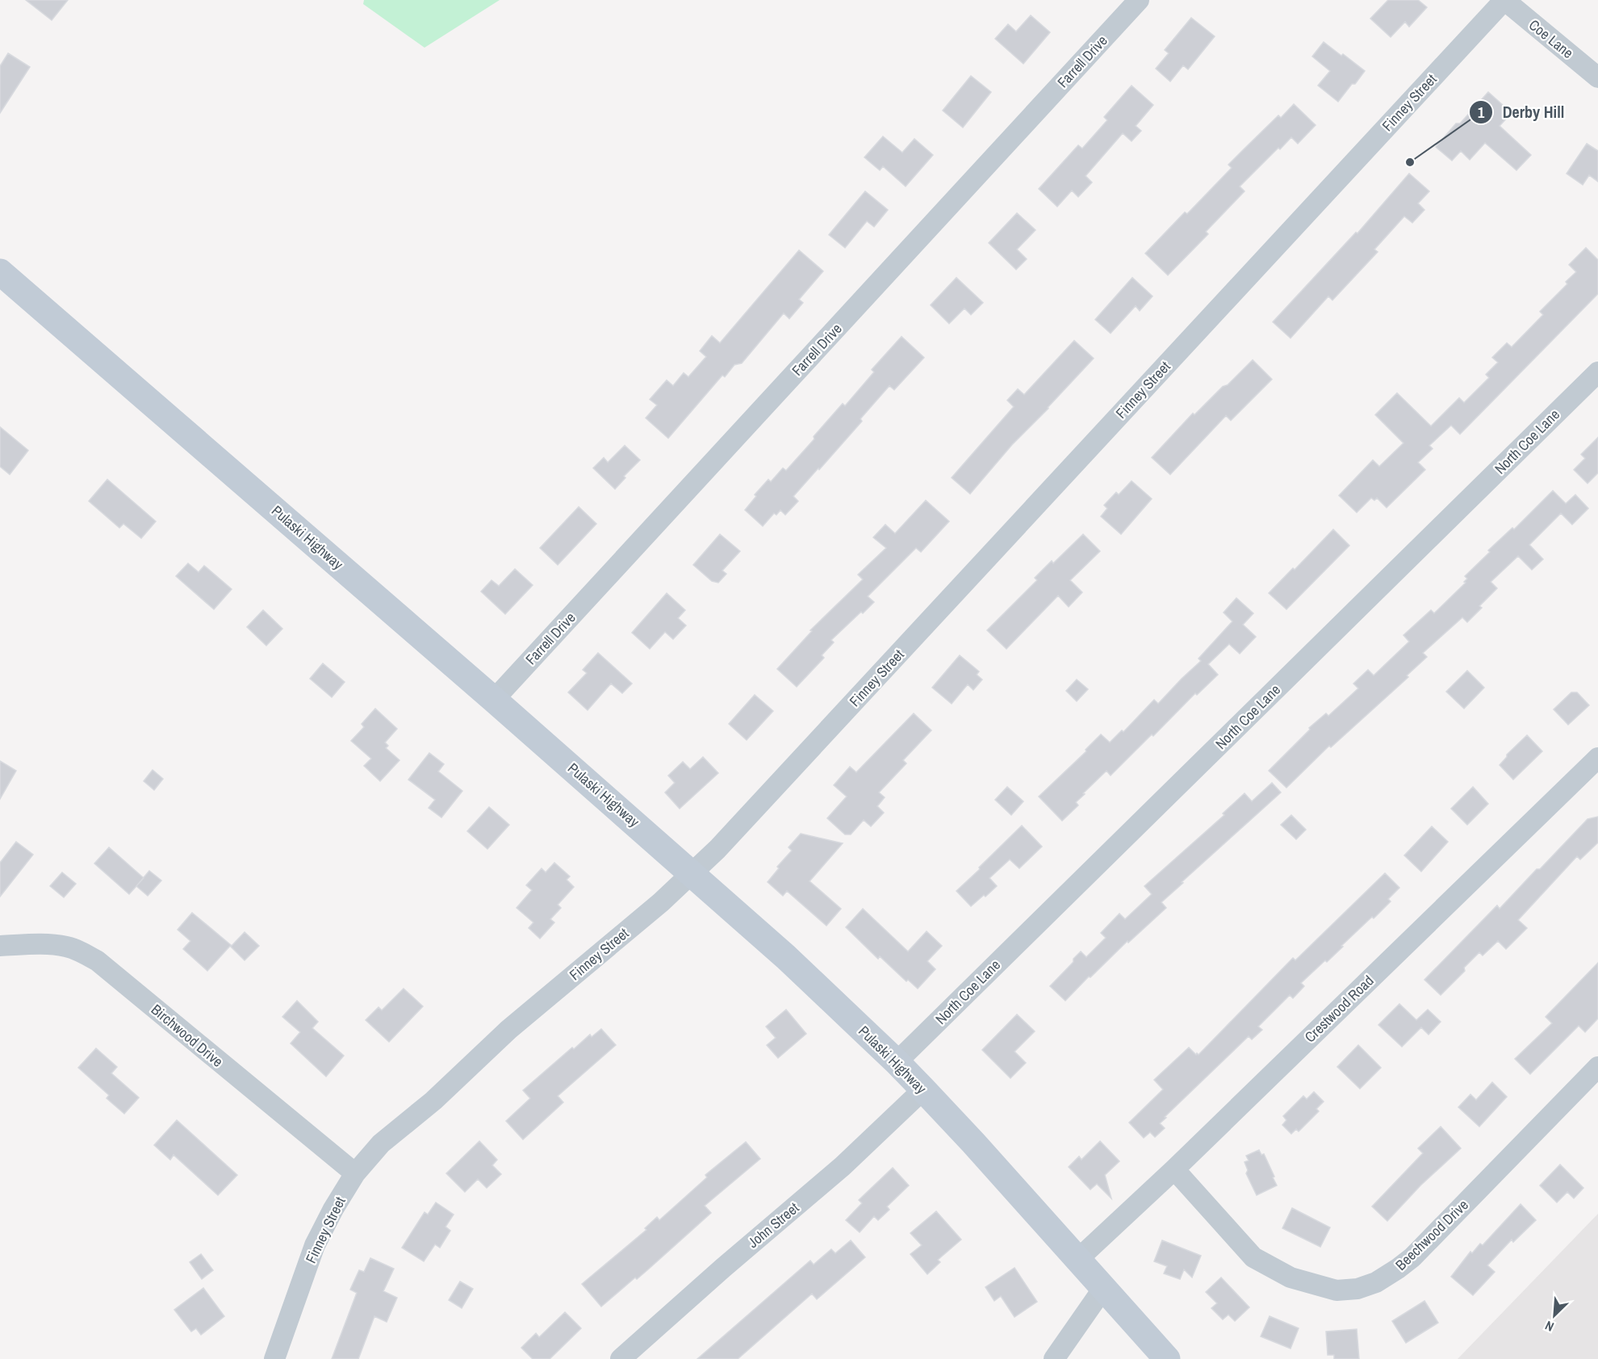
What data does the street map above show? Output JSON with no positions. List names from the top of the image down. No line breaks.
{"streets":{"main road":["Pulaski Highway"],"street":["Coe Lane","Farrell Drive","Finney Street","North Coe Lane","Crestwood Road","Birchwood Drive","John Street","Beechwood Drive"]},"crossings":[["Coe Lane","Finney Street"],["Farrell Drive","Pulaski Highway"],["Finney Street","Pulaski Highway"],["Finney Street","Birchwood Drive"],["North Coe Lane","Pulaski Highway"],["Pulaski Highway","Crestwood Road"],["Pulaski Highway","John Street"],["Crestwood Road","Beechwood Drive"]],"places":["Derby Hill"],"north":"bottom left"}
